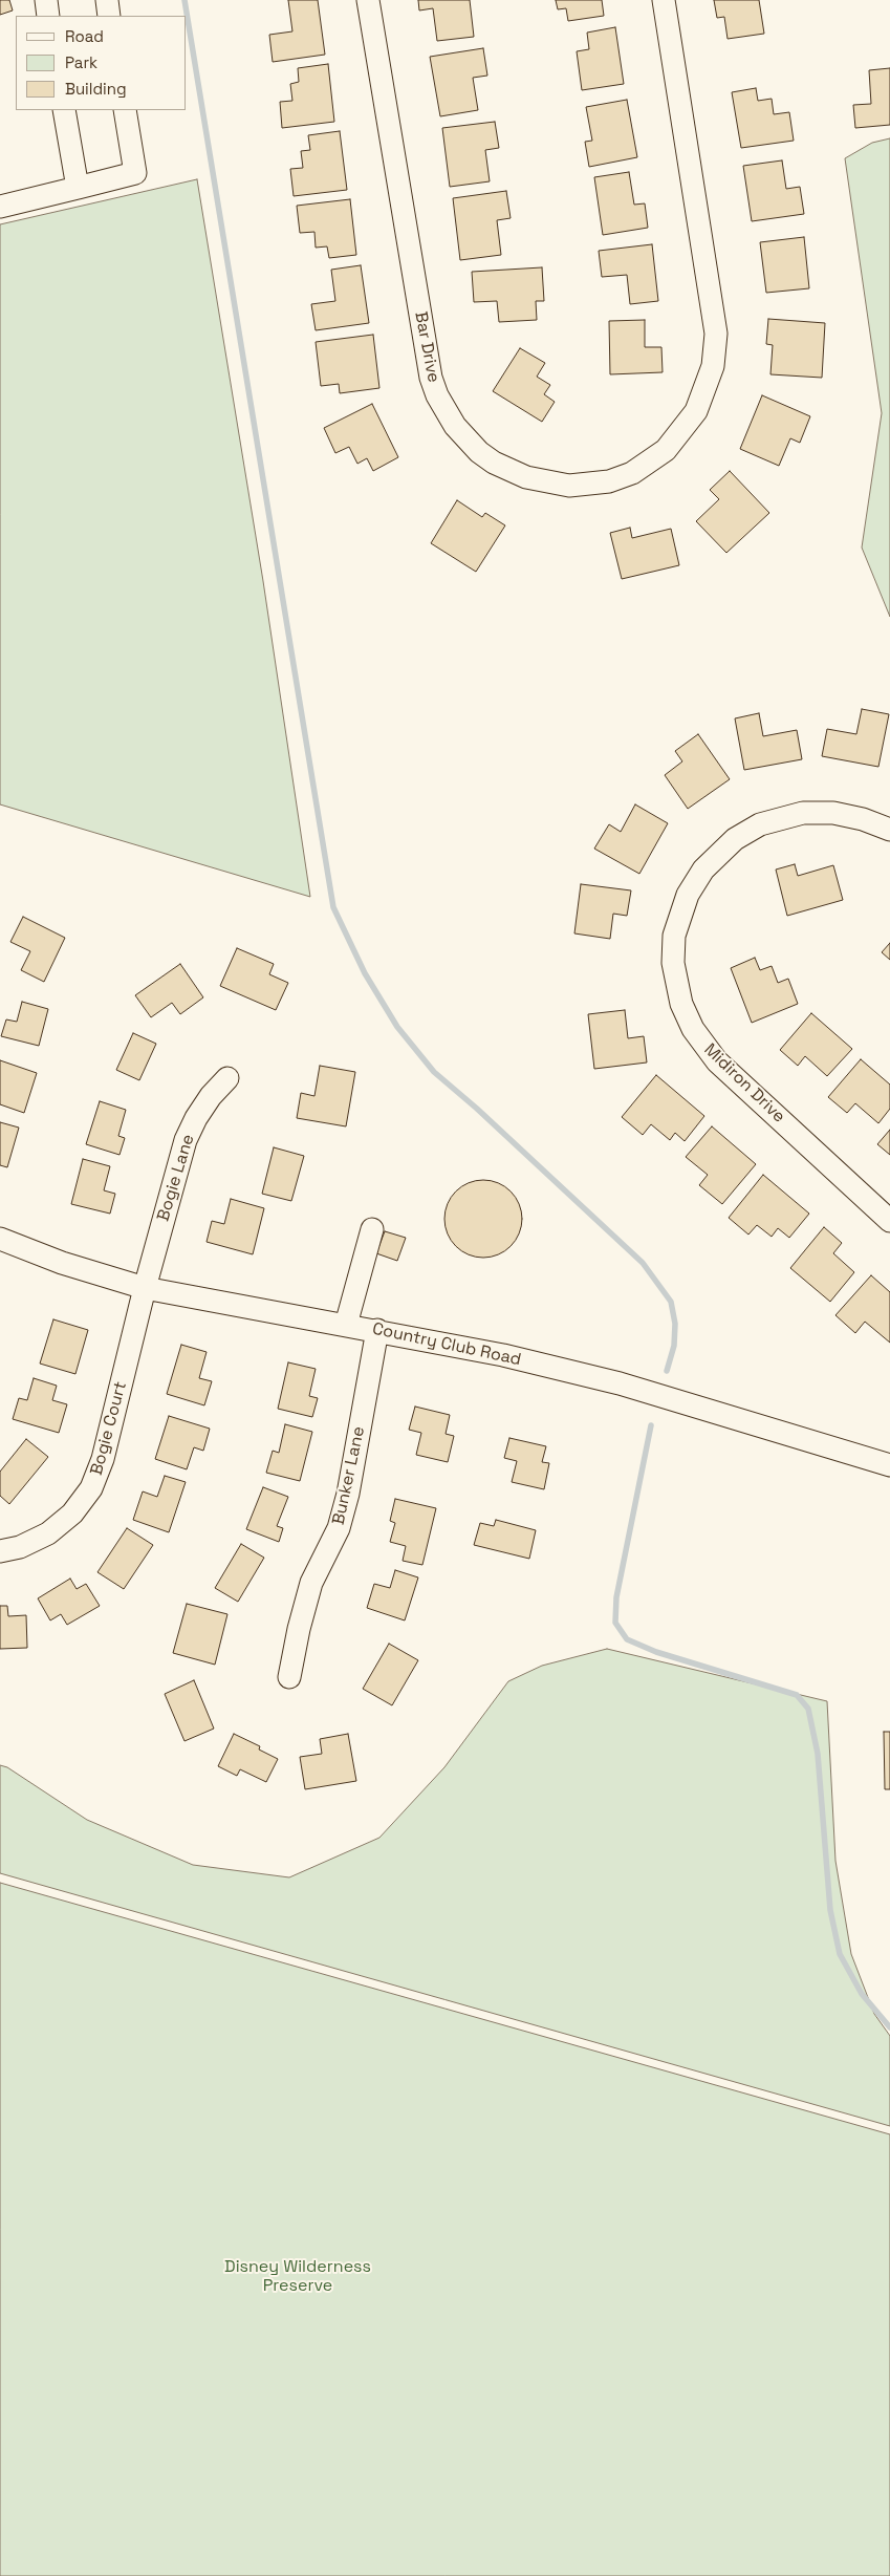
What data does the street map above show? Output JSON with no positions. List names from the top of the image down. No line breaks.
{"streets":{"street":["Bar Drive","Midiron Drive","Bogie Lane","Country Club Road","Bogie Court","Bunker Lane"]},"crossings":[["Bogie Lane","Country Club Road"],["Bogie Lane","Bogie Court"],["Country Club Road","Bogie Court"],["Country Club Road","Bunker Lane"]],"parks":["Disney Wilderness Preserve"],"legend":["Road","Park","Building"]}
